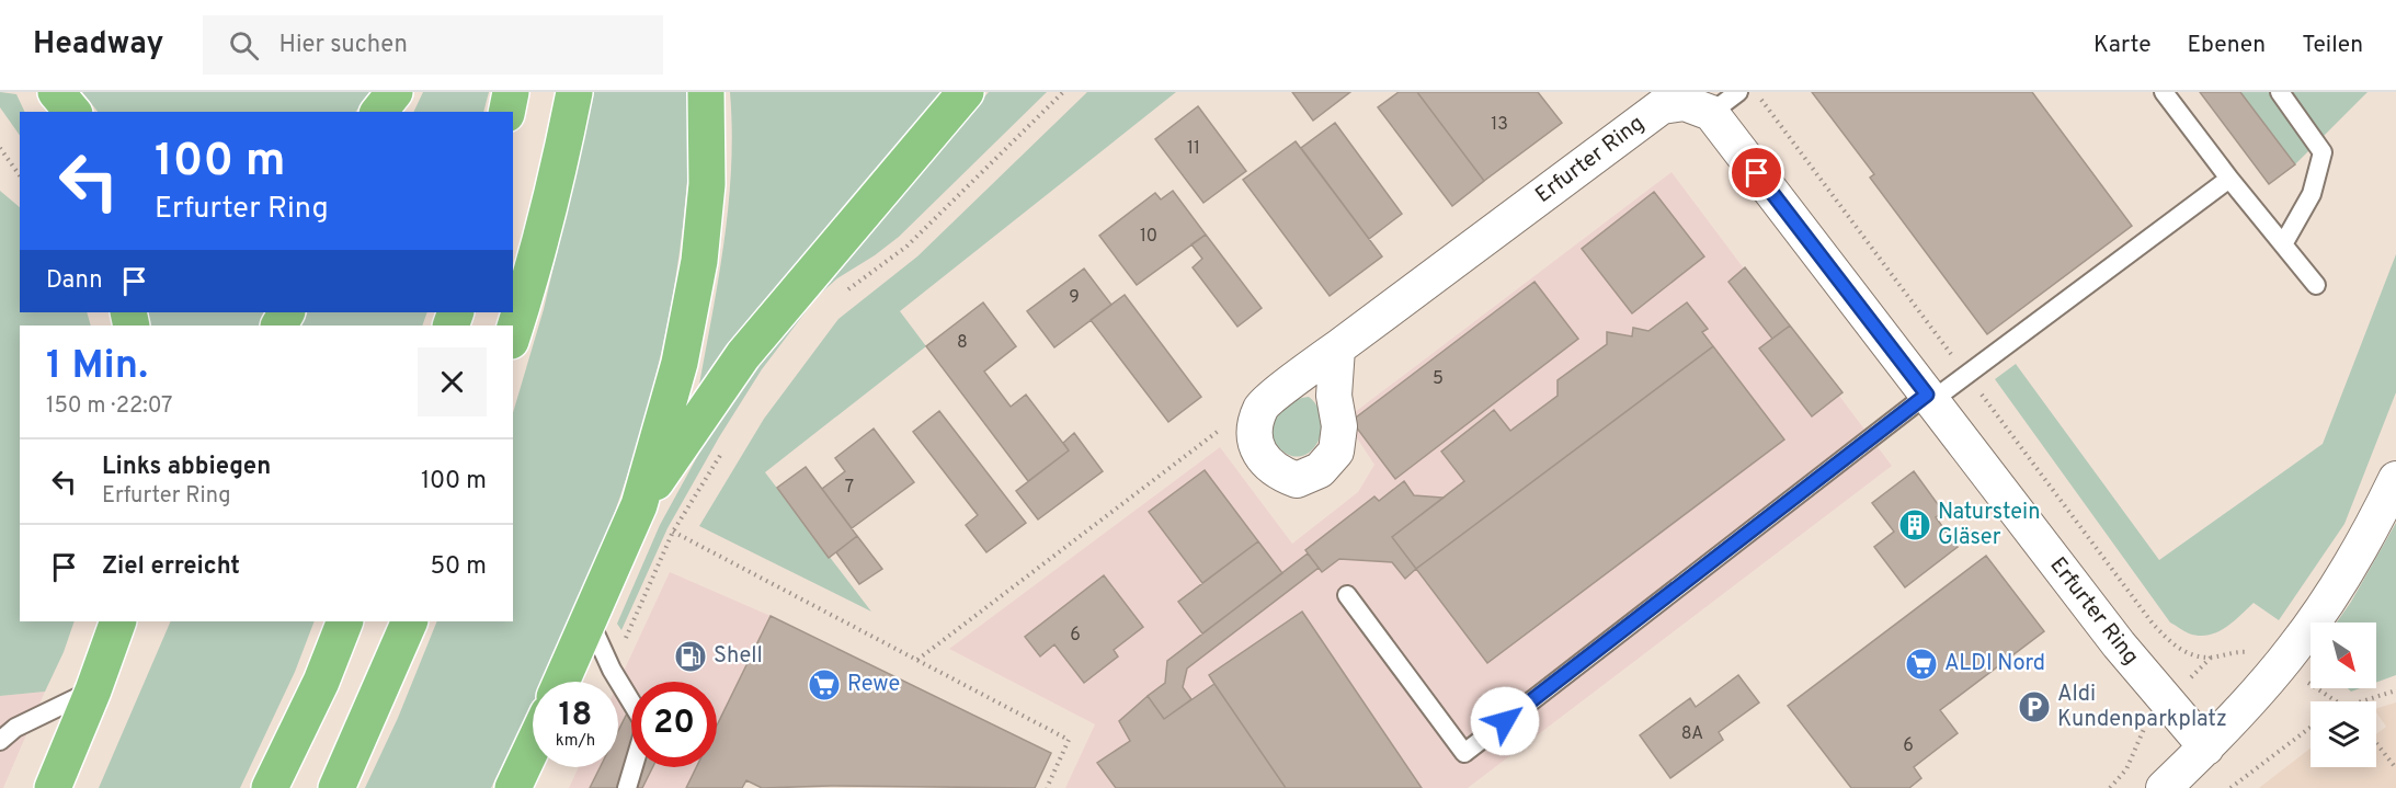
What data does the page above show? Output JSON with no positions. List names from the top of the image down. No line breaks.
{"streets":{"street":["Erfurter Ring"]},"places":{"building":["Naturstein Gläser"],"fuel station":["Shell"],"supermarket":["ALDI Nord","Rewe"],"parking":["Aldi Kundenparkplatz"]},"house_numbers":["13","11","10","9","8","5","7","6","8A","6"],"north":"bottom right","page":{"header":"Headway","search":"Hier suchen","nav":["Karte","Ebenen","Teilen"],"turn":["100 m","Erfurter Ring"],"then":"Dann","heading":["1 Min.","150 m · 22:07"],"list":[{"name":"Links abbiegen","note":"Erfurter Ring","value":"100 m"},{"name":"Ziel erreicht","value":"50 m"}],"speed":"18 km/h","limit":"20"}}
